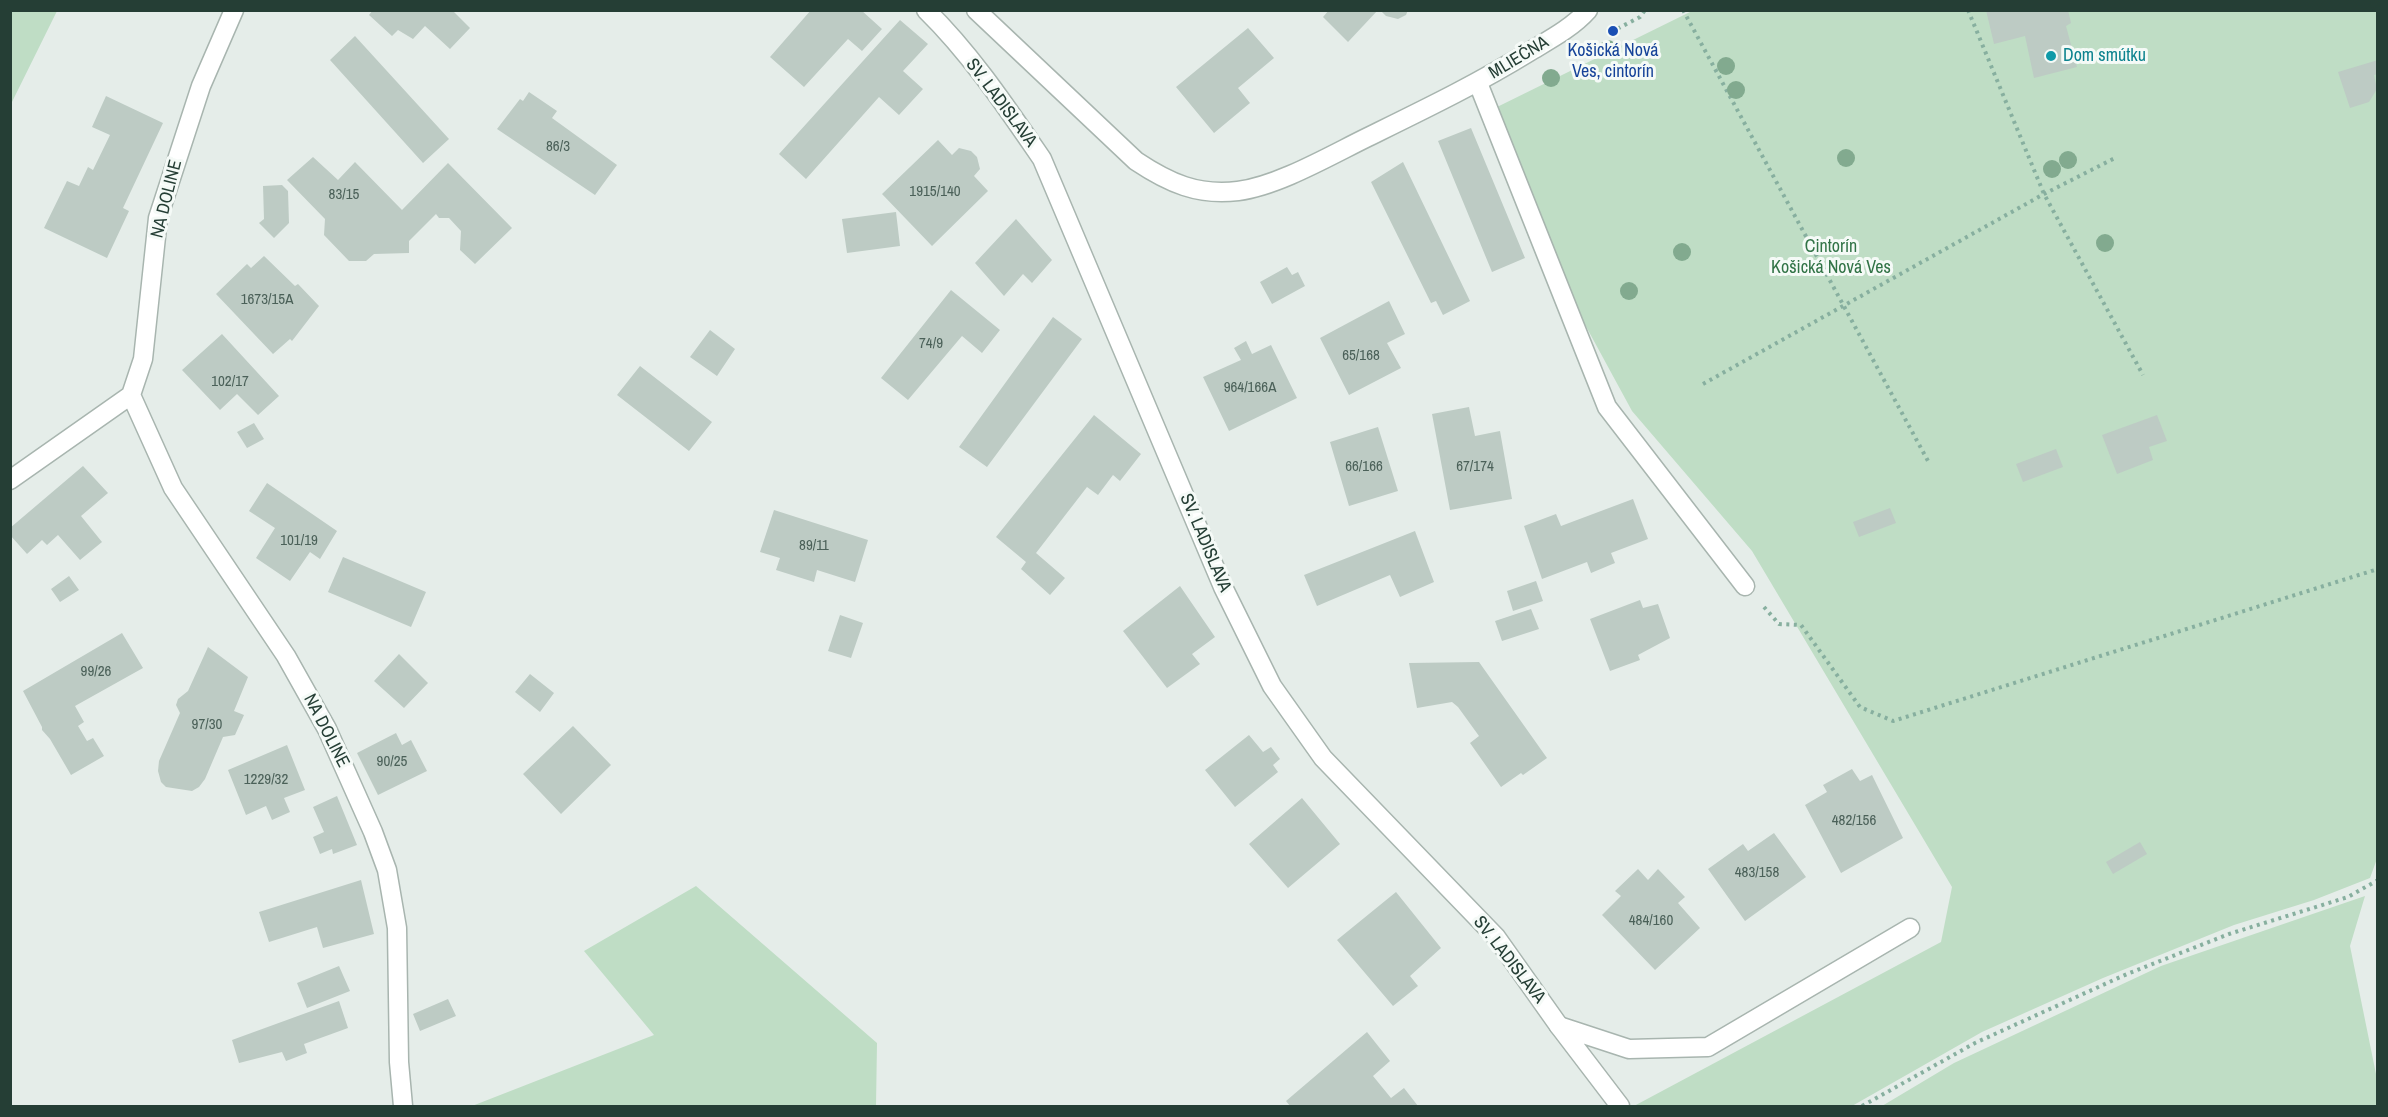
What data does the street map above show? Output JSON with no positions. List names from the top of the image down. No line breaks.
{"streets":{"street":["MLIEČNA","SV. LADISLAVA","NA DOLINE"]},"parks":["Cintorín Košická Nová Ves"],"places":["Košická Nová Ves, cintorín","Dom smútku"],"house_numbers":["86/3","1915/140","83/15","1673/15A","74/9","65/168","102/17","964/166A","66/166","67/174","101/19","89/11","99/26","97/30","90/25","1229/32","482/156","483/158","484/160"]}
